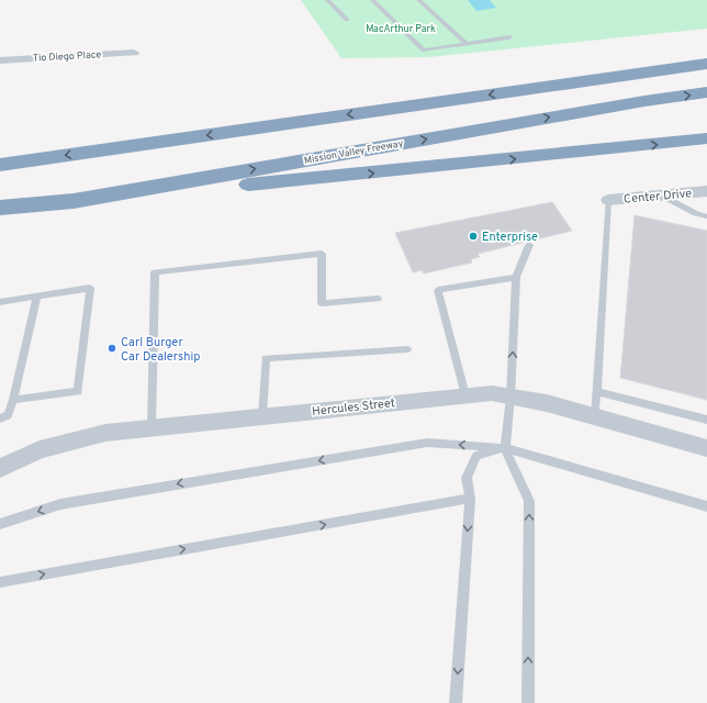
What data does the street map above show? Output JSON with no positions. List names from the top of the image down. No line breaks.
{"streets":{"highway":["Mission Valley Freeway"],"street":["Tio Diego Place","Center Drive","Hercules Street"]},"parks":["MacArthur Park"],"places":["Enterprise","Carl Burger Car Dealership"]}
